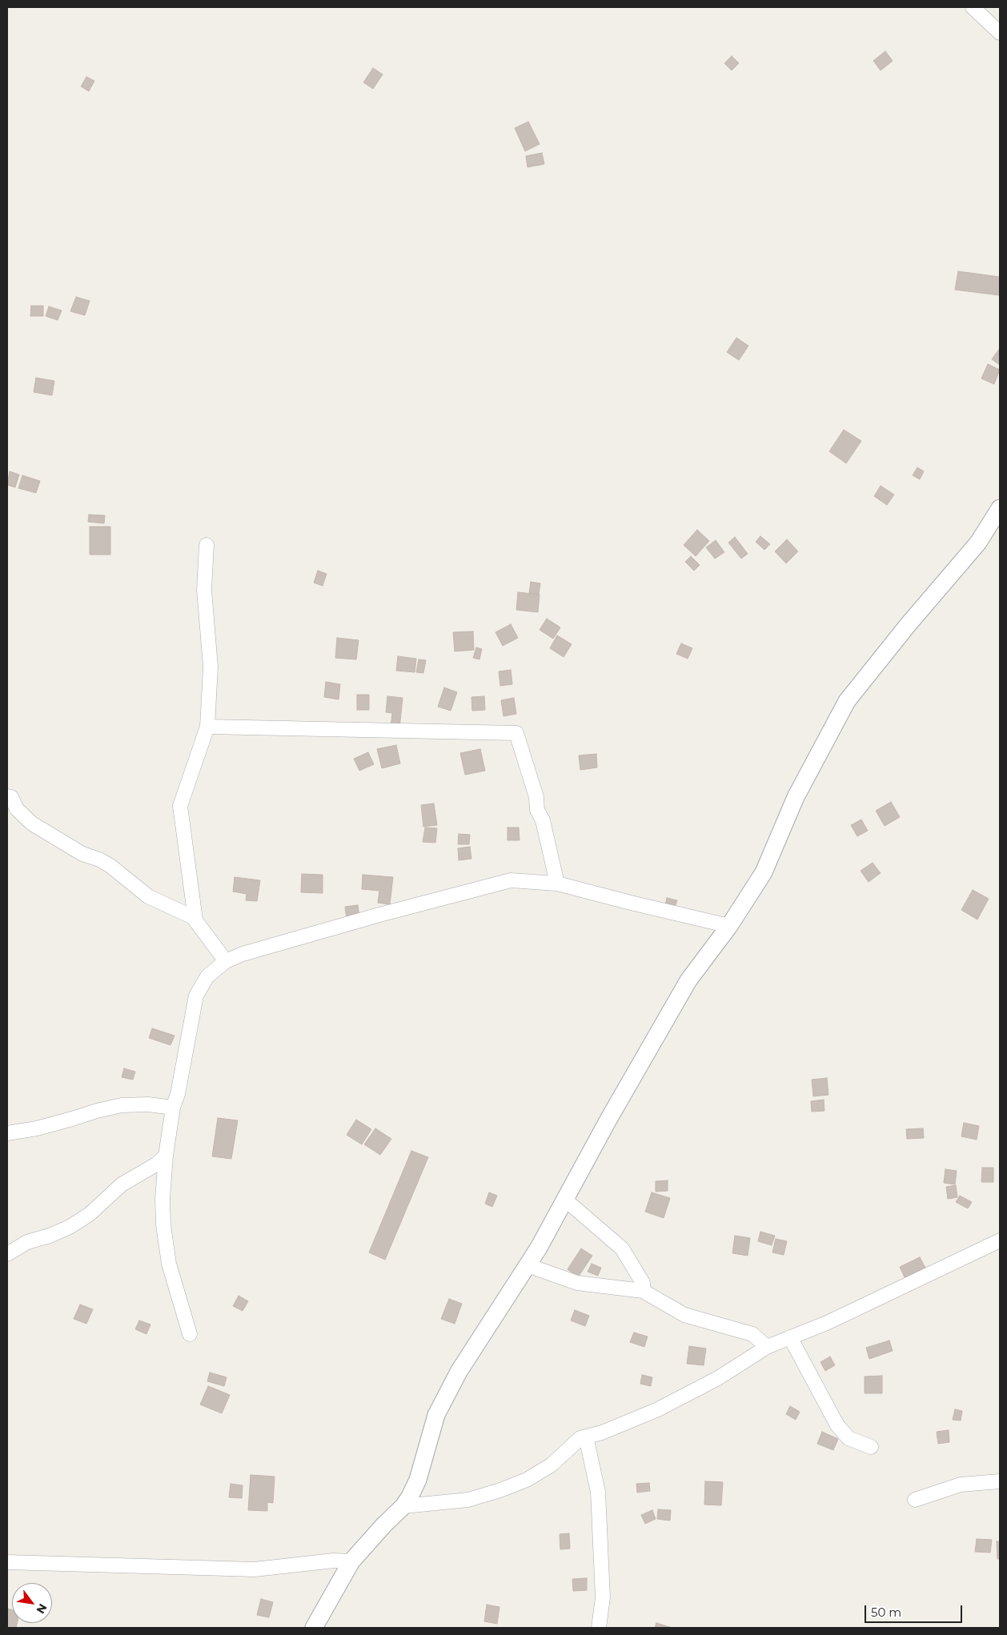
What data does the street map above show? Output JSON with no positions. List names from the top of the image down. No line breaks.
{"scale_bar":"50 m","north":"bottom right"}
